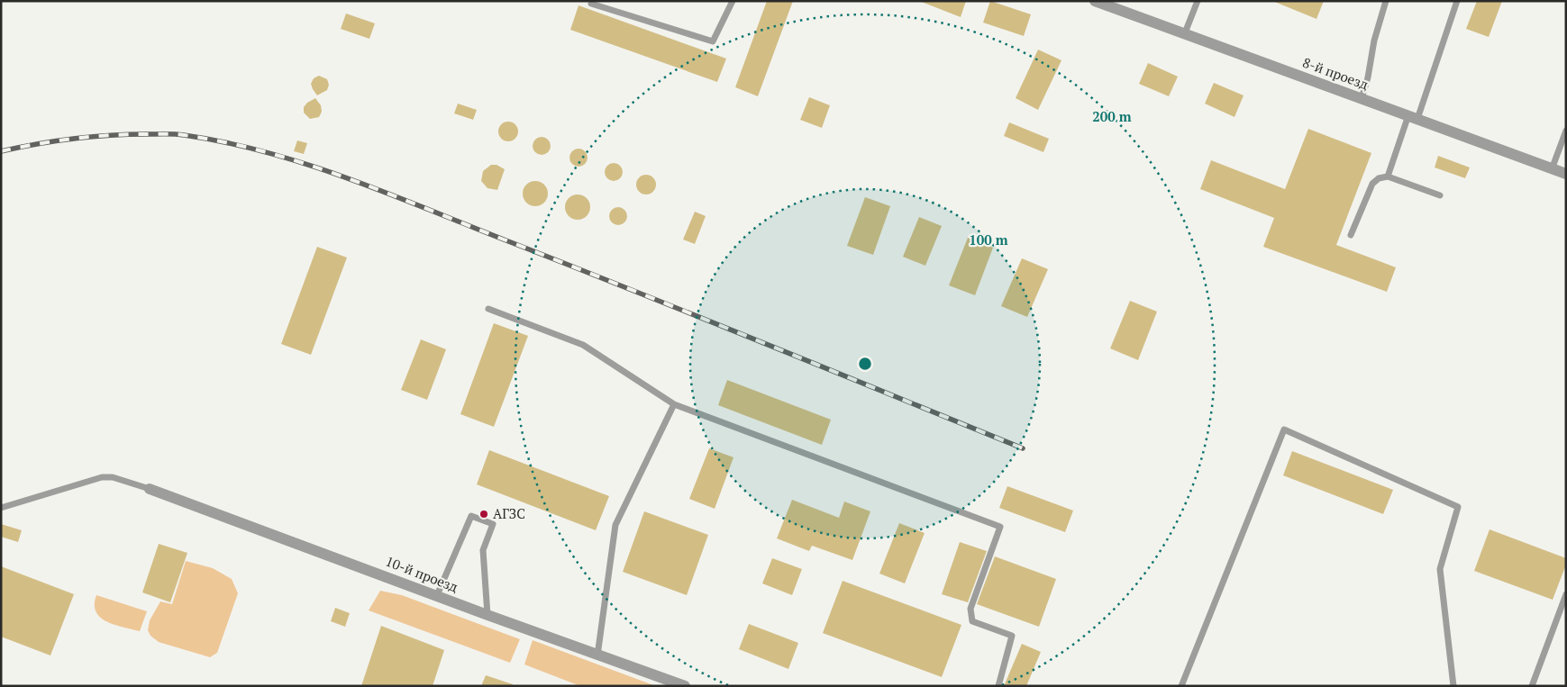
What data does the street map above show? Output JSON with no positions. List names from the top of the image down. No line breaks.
{"streets":{"street":["8-й проезд","10-й проезд"]},"places":["АГЗС"],"rings":["200 m","100 m"]}
